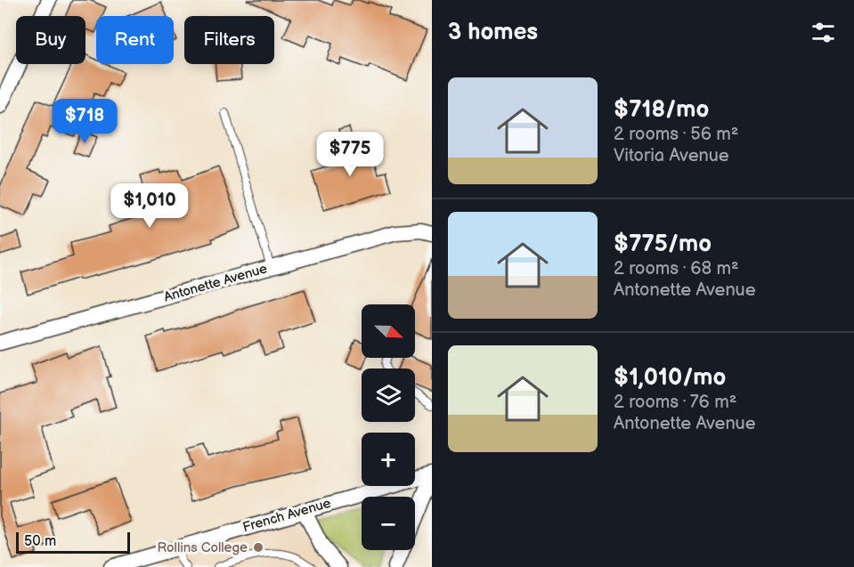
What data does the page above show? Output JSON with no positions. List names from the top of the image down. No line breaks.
{"streets":{"street":["Antonette Avenue","French Avenue"]},"places":["Rollins College"],"scale_bar":"50 m","north":"bottom right","page":{"heading":"3 homes","chip":["Buy","Rent","Filters"],"list":[{"name":"$718/mo","note":"2 rooms · 56 m² · Vitoria Avenue"},{"name":"$775/mo","note":"2 rooms · 68 m² · Antonette Avenue"},{"name":"$1,010/mo","note":"2 rooms · 76 m² · Antonette Avenue"}],"price":["$718","$775","$1,010"],"map_buttons":["+","−"],"scale":"50 m"}}
